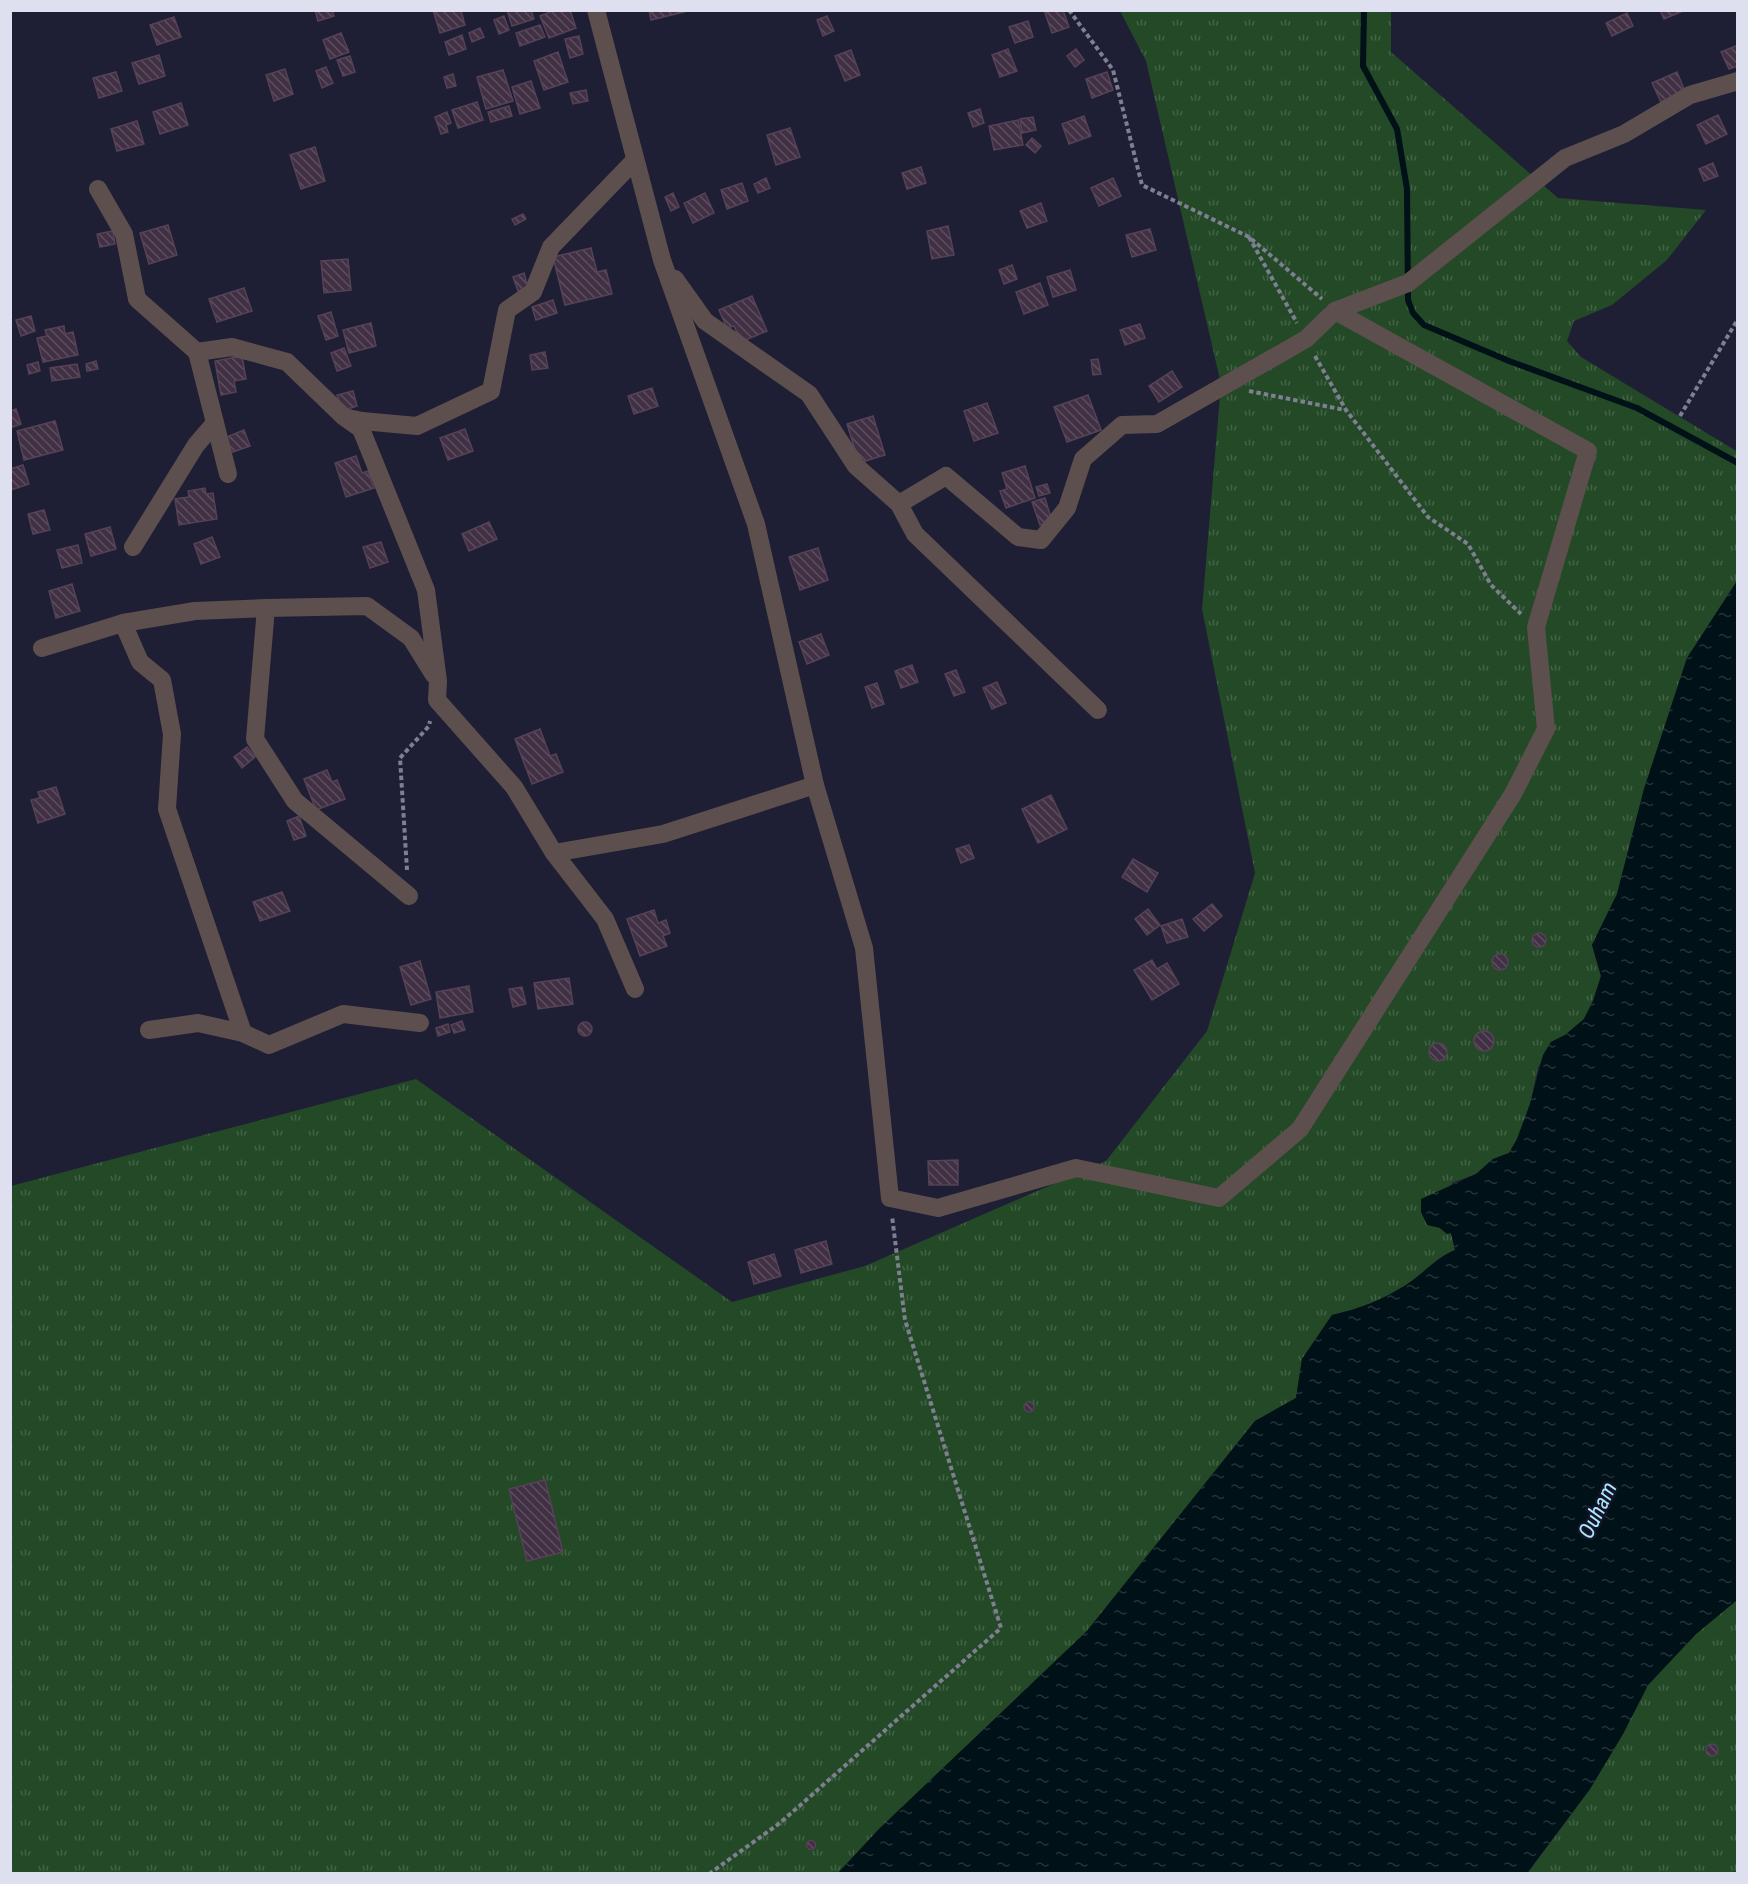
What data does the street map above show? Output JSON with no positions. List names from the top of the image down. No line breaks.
{"water":["Ouham"]}
